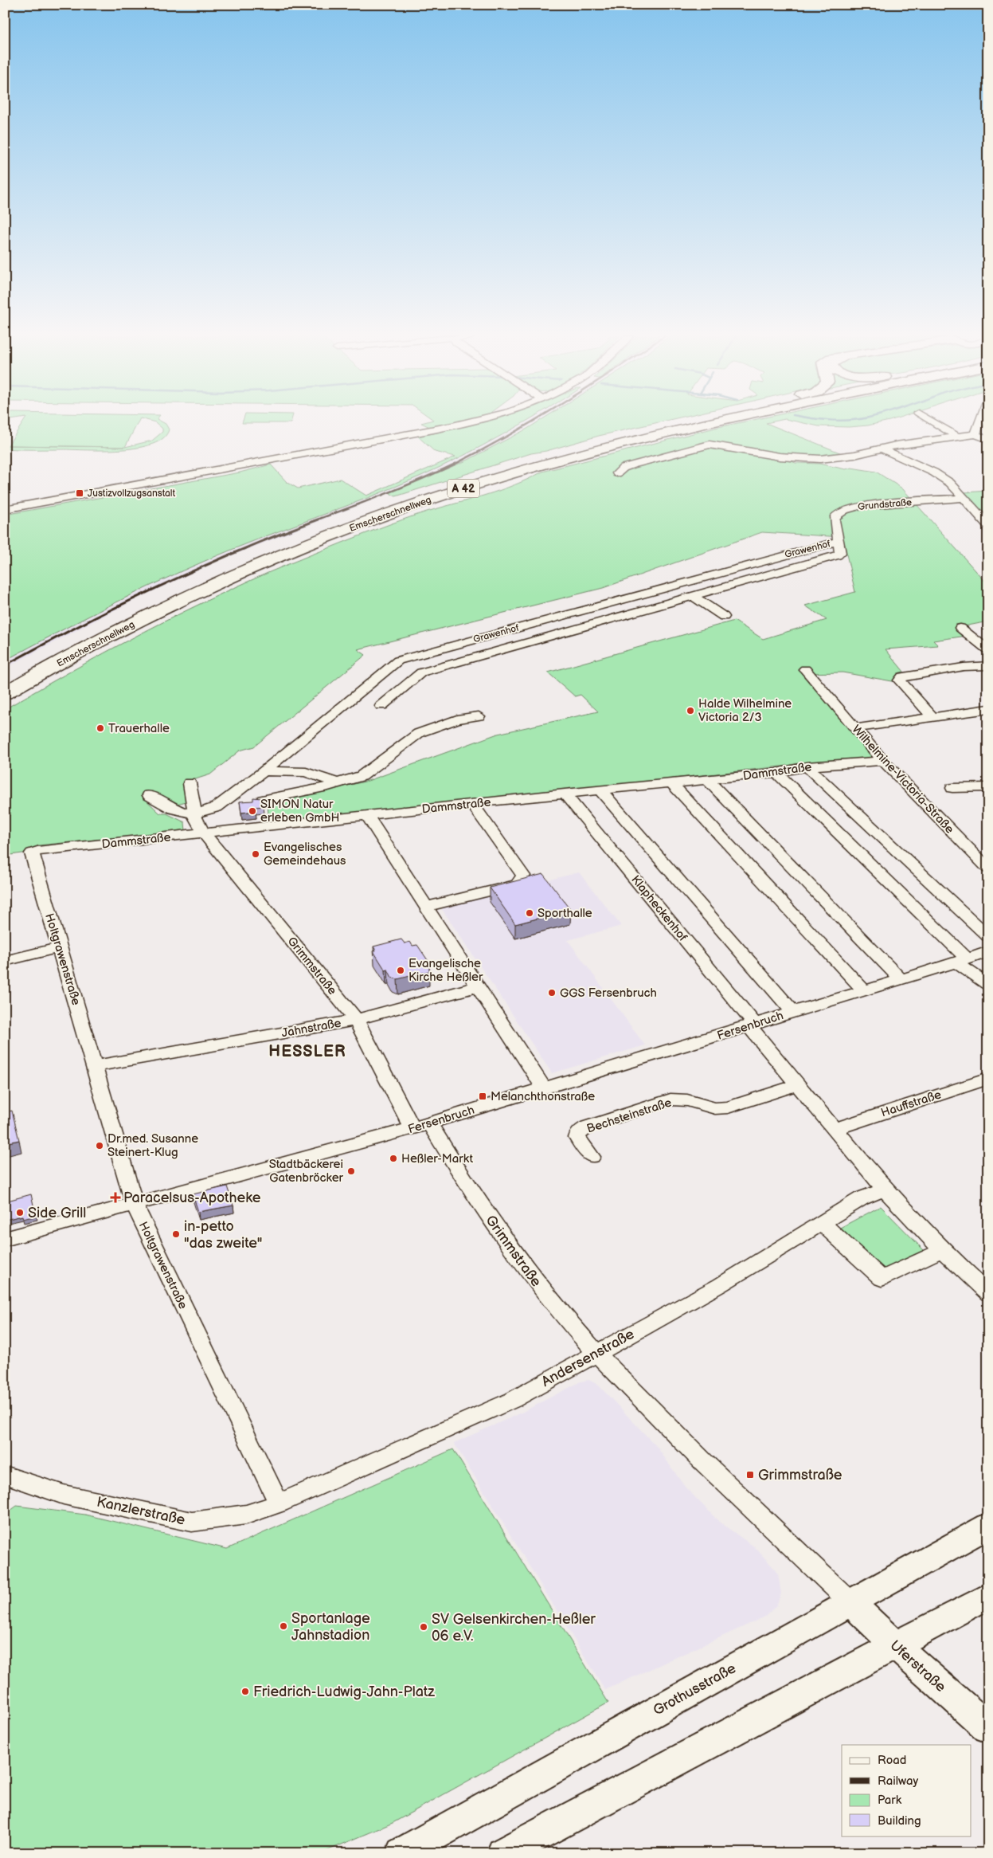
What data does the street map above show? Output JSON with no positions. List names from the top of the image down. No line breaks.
{"streets":{"highway":["A 42","Emscherschnellweg"],"main road":["Uferstraße","Grothusstraße"],"street":["Grundstraße","Grawenhof","Dammstraße","Wilhelmine-Victoria-Straße","Klapheckenhof","Holtgrawenstraße","Grimmstraße","Fersenbruch","Jahnstraße","Hauffstraße","Bechsteinstraße","Andersenstraße","Kanzlerstraße"]},"crossings":[["Grundstraße","Grawenhof"],["Grawenhof","Grimmstraße"],["Dammstraße","Wilhelmine-Victoria-Straße"],["Dammstraße","Klapheckenhof"],["Dammstraße","Holtgrawenstraße"],["Dammstraße","Grimmstraße"],["Klapheckenhof","Fersenbruch"],["Holtgrawenstraße","Fersenbruch"],["Holtgrawenstraße","Jahnstraße"],["Holtgrawenstraße","Andersenstraße"],["Holtgrawenstraße","Kanzlerstraße"],["Grimmstraße","Fersenbruch"],["Grimmstraße","Jahnstraße"],["Grimmstraße","Andersenstraße"],["Grimmstraße","Uferstraße"],["Grimmstraße","Grothusstraße"],["Andersenstraße","Kanzlerstraße"],["Uferstraße","Grothusstraße"]],"districts":["HESSLER"],"places":{"transit":["Justizvollzugsanstalt","Melanchthonstraße","Grimmstraße"],"other":["Halde Wilhelmine Victoria 2/3","Trauerhalle","SIMON Natur erleben GmbH","Evangelisches Gemeindehaus","Sporthalle","Evangelische Kirche Heßler","GGS Fersenbruch","Dr.med. Susanne Steinert-Klug","Heßler-Markt","Stadtbäckerei Gatenbröcker","Side Grill","in-petto \"das zweite\"","Sportanlage Jahnstadion","SV Gelsenkirchen-Heßler 06 e.V.","Friedrich-Ludwig-Jahn-Platz"],"health":["Paracelsus-Apotheke"]},"legend":["Road","Railway","Park","Building"]}
